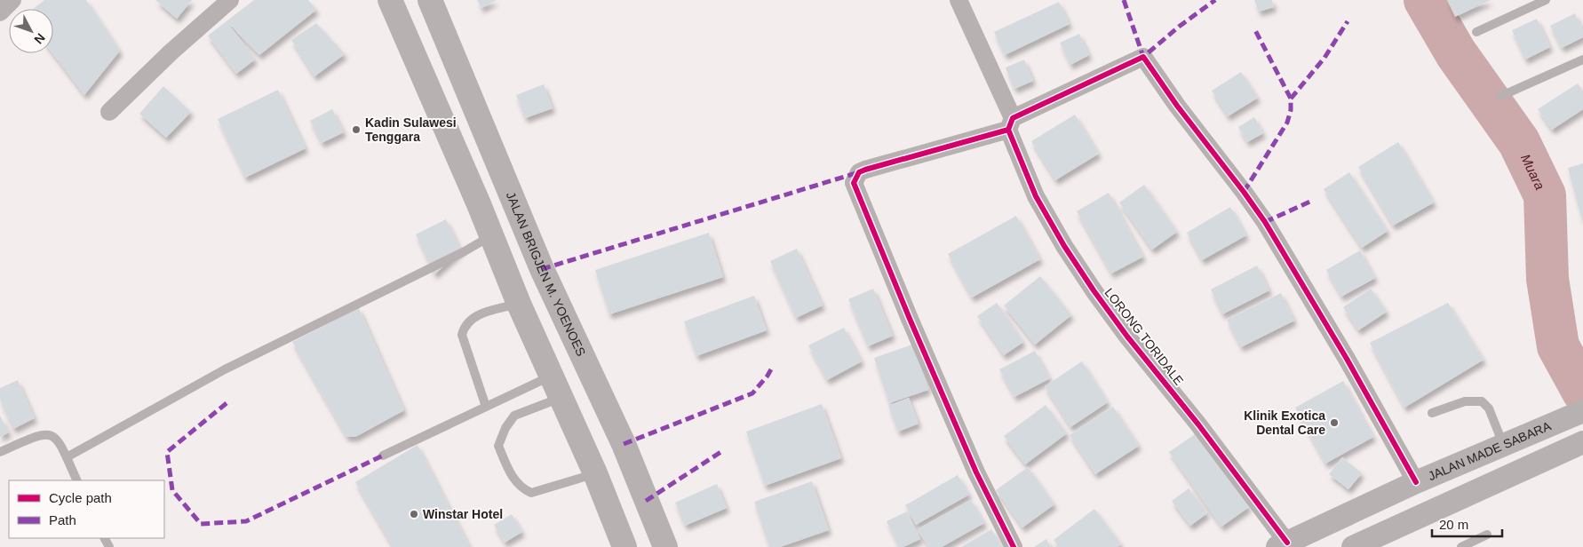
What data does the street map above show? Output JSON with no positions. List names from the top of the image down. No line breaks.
{"streets":{"main road":["JALAN BRIGJEN M. YOENOES"],"street":["LORONG TORIDALE","JALAN MADE SABARA"]},"crossings":[["LORONG TORIDALE","JALAN MADE SABARA"]],"water":["Muara"],"places":["Kadin Sulawesi Tenggara","Klinik Exotica Dental Care","Winstar Hotel"],"legend":["Cycle path","Path"],"scale_bar":"20 m","north":"bottom right"}
